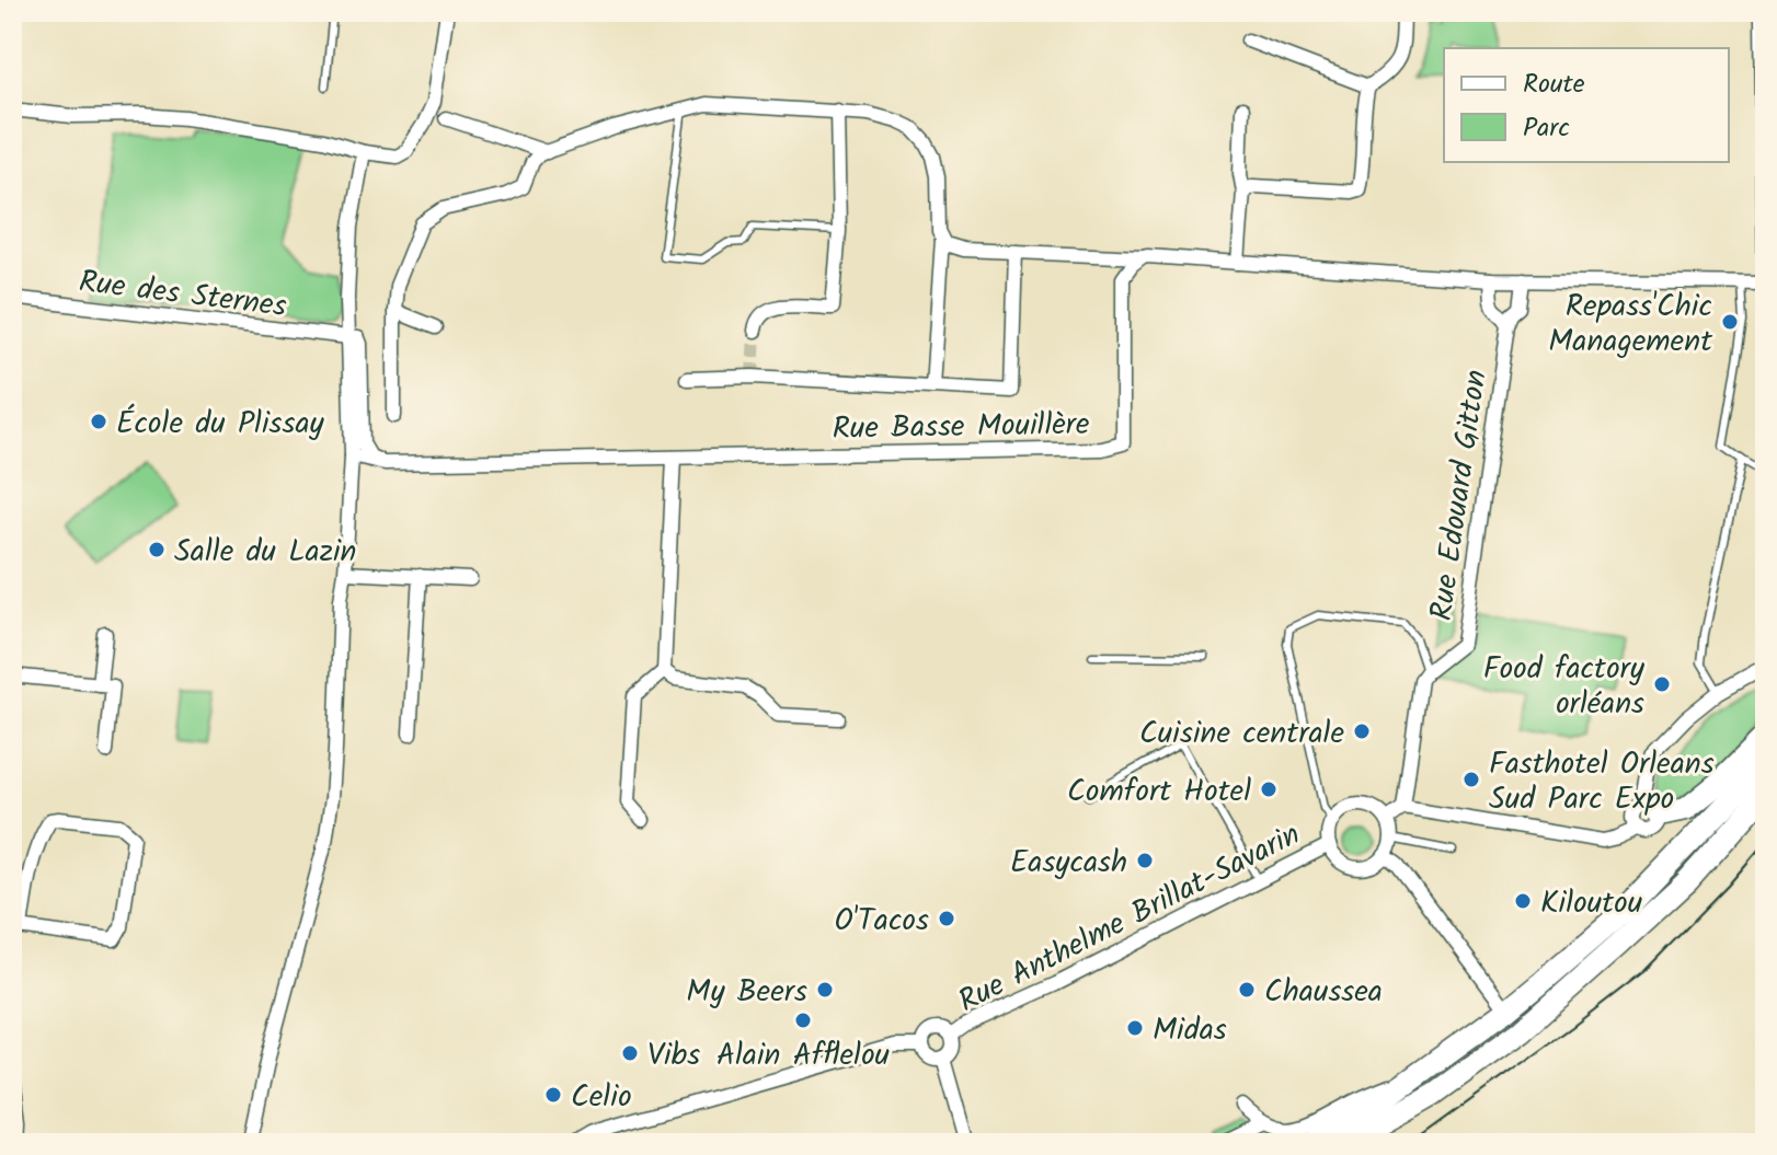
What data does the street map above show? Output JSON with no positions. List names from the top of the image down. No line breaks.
{"streets":{"street":["Rue des Sternes","Rue Basse Mouillère","Rue Edouard Gitton","Rue Anthelme Brillat-Savarin"]},"places":["Repass'Chic Management","École du Plissay","Salle du Lazin","Food factory orléans","Cuisine centrale","Fasthotel Orleans Sud Parc Expo","Comfort Hotel","Easycash","Kiloutou","O'Tacos","My Beers","Chaussea","Alain Afflelou","Midas","Vibs","Celio"],"legend":["Route","Parc"]}
